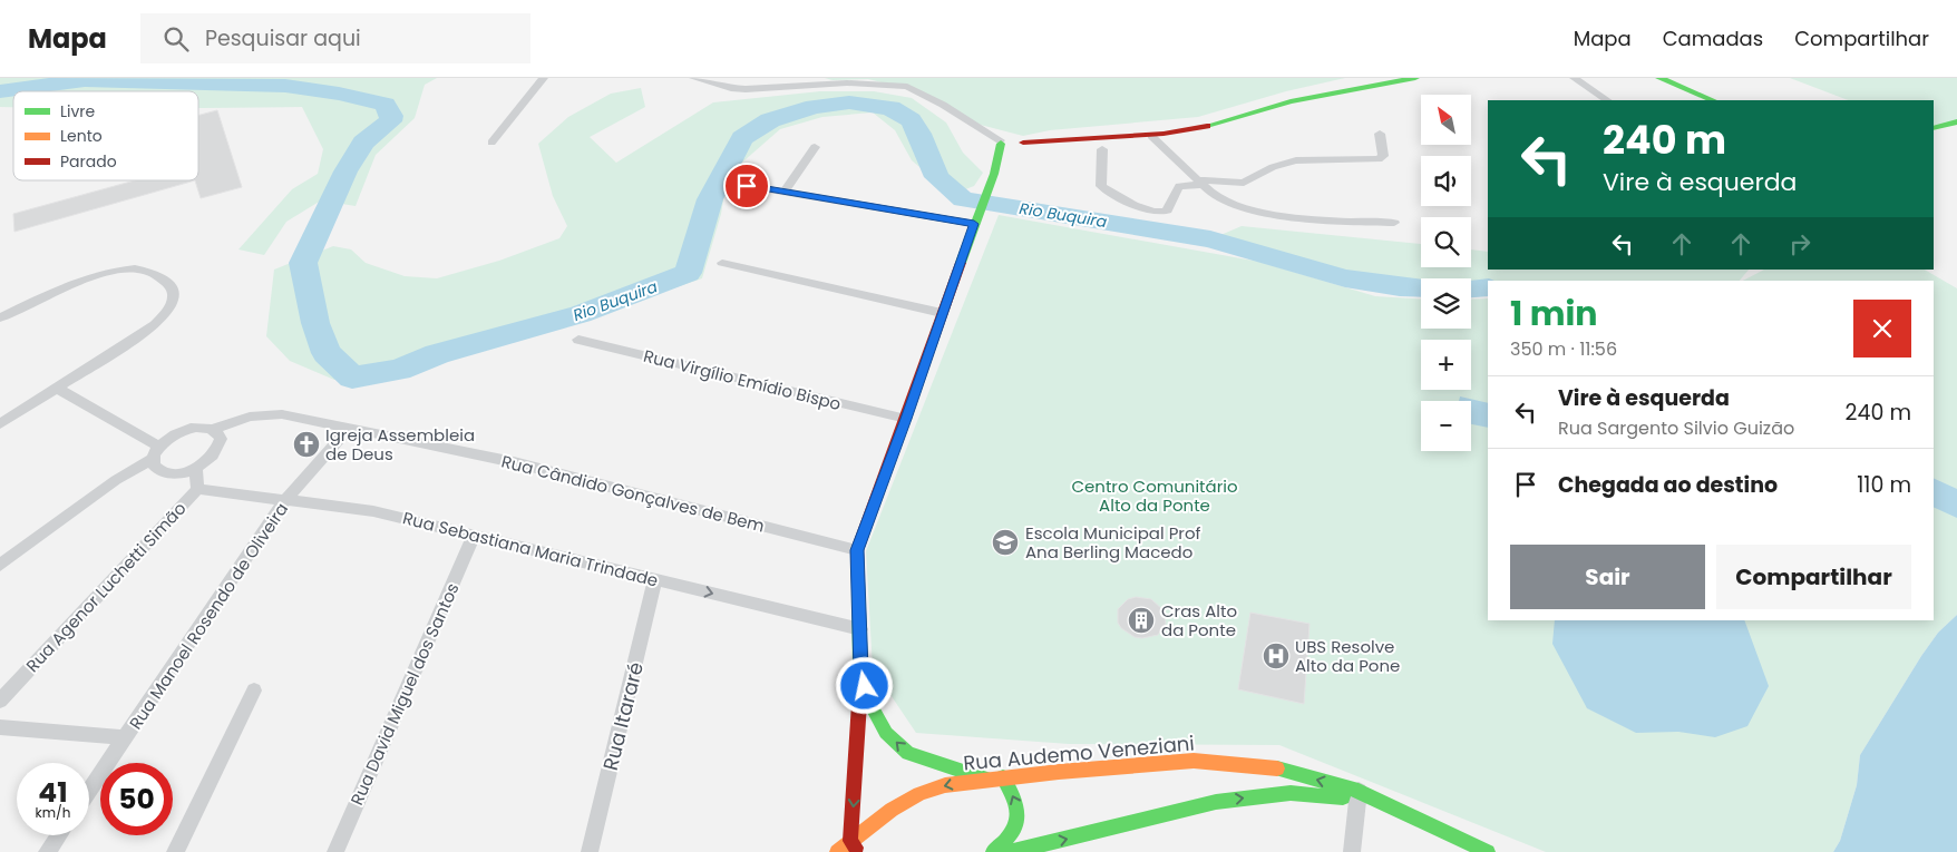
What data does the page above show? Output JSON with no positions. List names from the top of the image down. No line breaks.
{"streets":{"main road":["Rua Audemo Veneziani"],"street":["Rua Virgílio Emídio Bispo","Rua Cândido Gonçalves de Bem","Rua Sebastiana Maria Trindade","Rua Agenor Luchetti Simão","Rua Manoel Rosendo de Oliveira","Rua David Miguel dos Santos","Rua Itararé"]},"crossings":[["Rua Cândido Gonçalves de Bem","Rua Manoel Rosendo de Oliveira"],["Rua Sebastiana Maria Trindade","Rua Agenor Luchetti Simão"],["Rua Sebastiana Maria Trindade","Rua Manoel Rosendo de Oliveira"],["Rua Sebastiana Maria Trindade","Rua David Miguel dos Santos"],["Rua Sebastiana Maria Trindade","Rua Itararé"]],"water":["Rio Buquira"],"parks":["Centro Comunitário Alto da Ponte"],"places":{"church":["Igreja Assembleia de Deus"],"school or university":["Escola Municipal Prof Ana Berling Macedo"],"building":["Cras Alto da Ponte"],"hospital":["UBS Resolve Alto da Pone"]},"legend":["Livre","Lento","Parado"],"north":"top left","page":{"header":"Mapa","search":"Pesquisar aqui","nav":["Mapa","Camadas","Compartilhar"],"map_buttons":["+","−"],"turn":["240 m","Vire à esquerda"],"heading":["1 min","350 m · 11:56"],"list":[{"name":"Vire à esquerda","note":"Rua Sargento Silvio Guizão","value":"240 m"},{"name":"Chegada ao destino","value":"110 m"}],"buttons":["Sair","Compartilhar"],"speed":"41 km/h","limit":"50"}}
